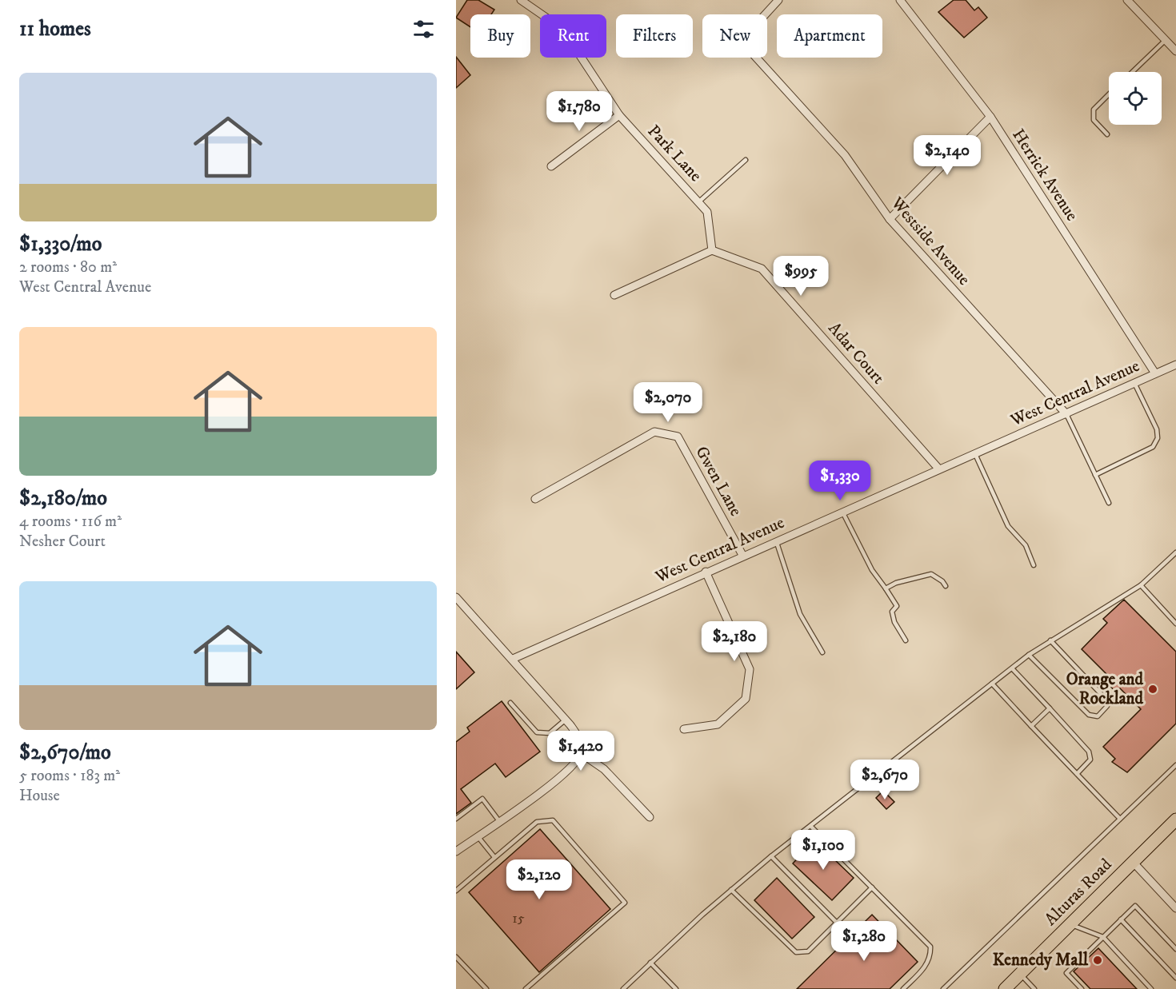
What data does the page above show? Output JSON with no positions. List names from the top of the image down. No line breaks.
{"streets":{"main road":["Alturas Road"],"street":["Park Lane","Herrick Avenue","Westside Avenue","Adar Court","West Central Avenue","Gwen Lane"]},"crossings":[["Park Lane","Adar Court"],["Herrick Avenue","West Central Avenue"],["Westside Avenue","West Central Avenue"],["Adar Court","West Central Avenue"],["West Central Avenue","Gwen Lane"]],"places":["Orange and Rockland","Kennedy Mall"],"house_numbers":["15"],"page":{"heading":"11 homes","chip":["Buy","Rent","Filters","New","Apartment"],"list":[{"name":"$1,330/mo","note":"2 rooms · 80 m² · West Central Avenue"},{"name":"$2,180/mo","note":"4 rooms · 116 m² · Nesher Court"},{"name":"$2,670/mo","note":"5 rooms · 183 m² · House"}],"price":["$1,780","$2,140","$995","$2,070","$1,330","$2,180","$1,420","$2,670","$1,100","$2,120","$1,280"]}}
